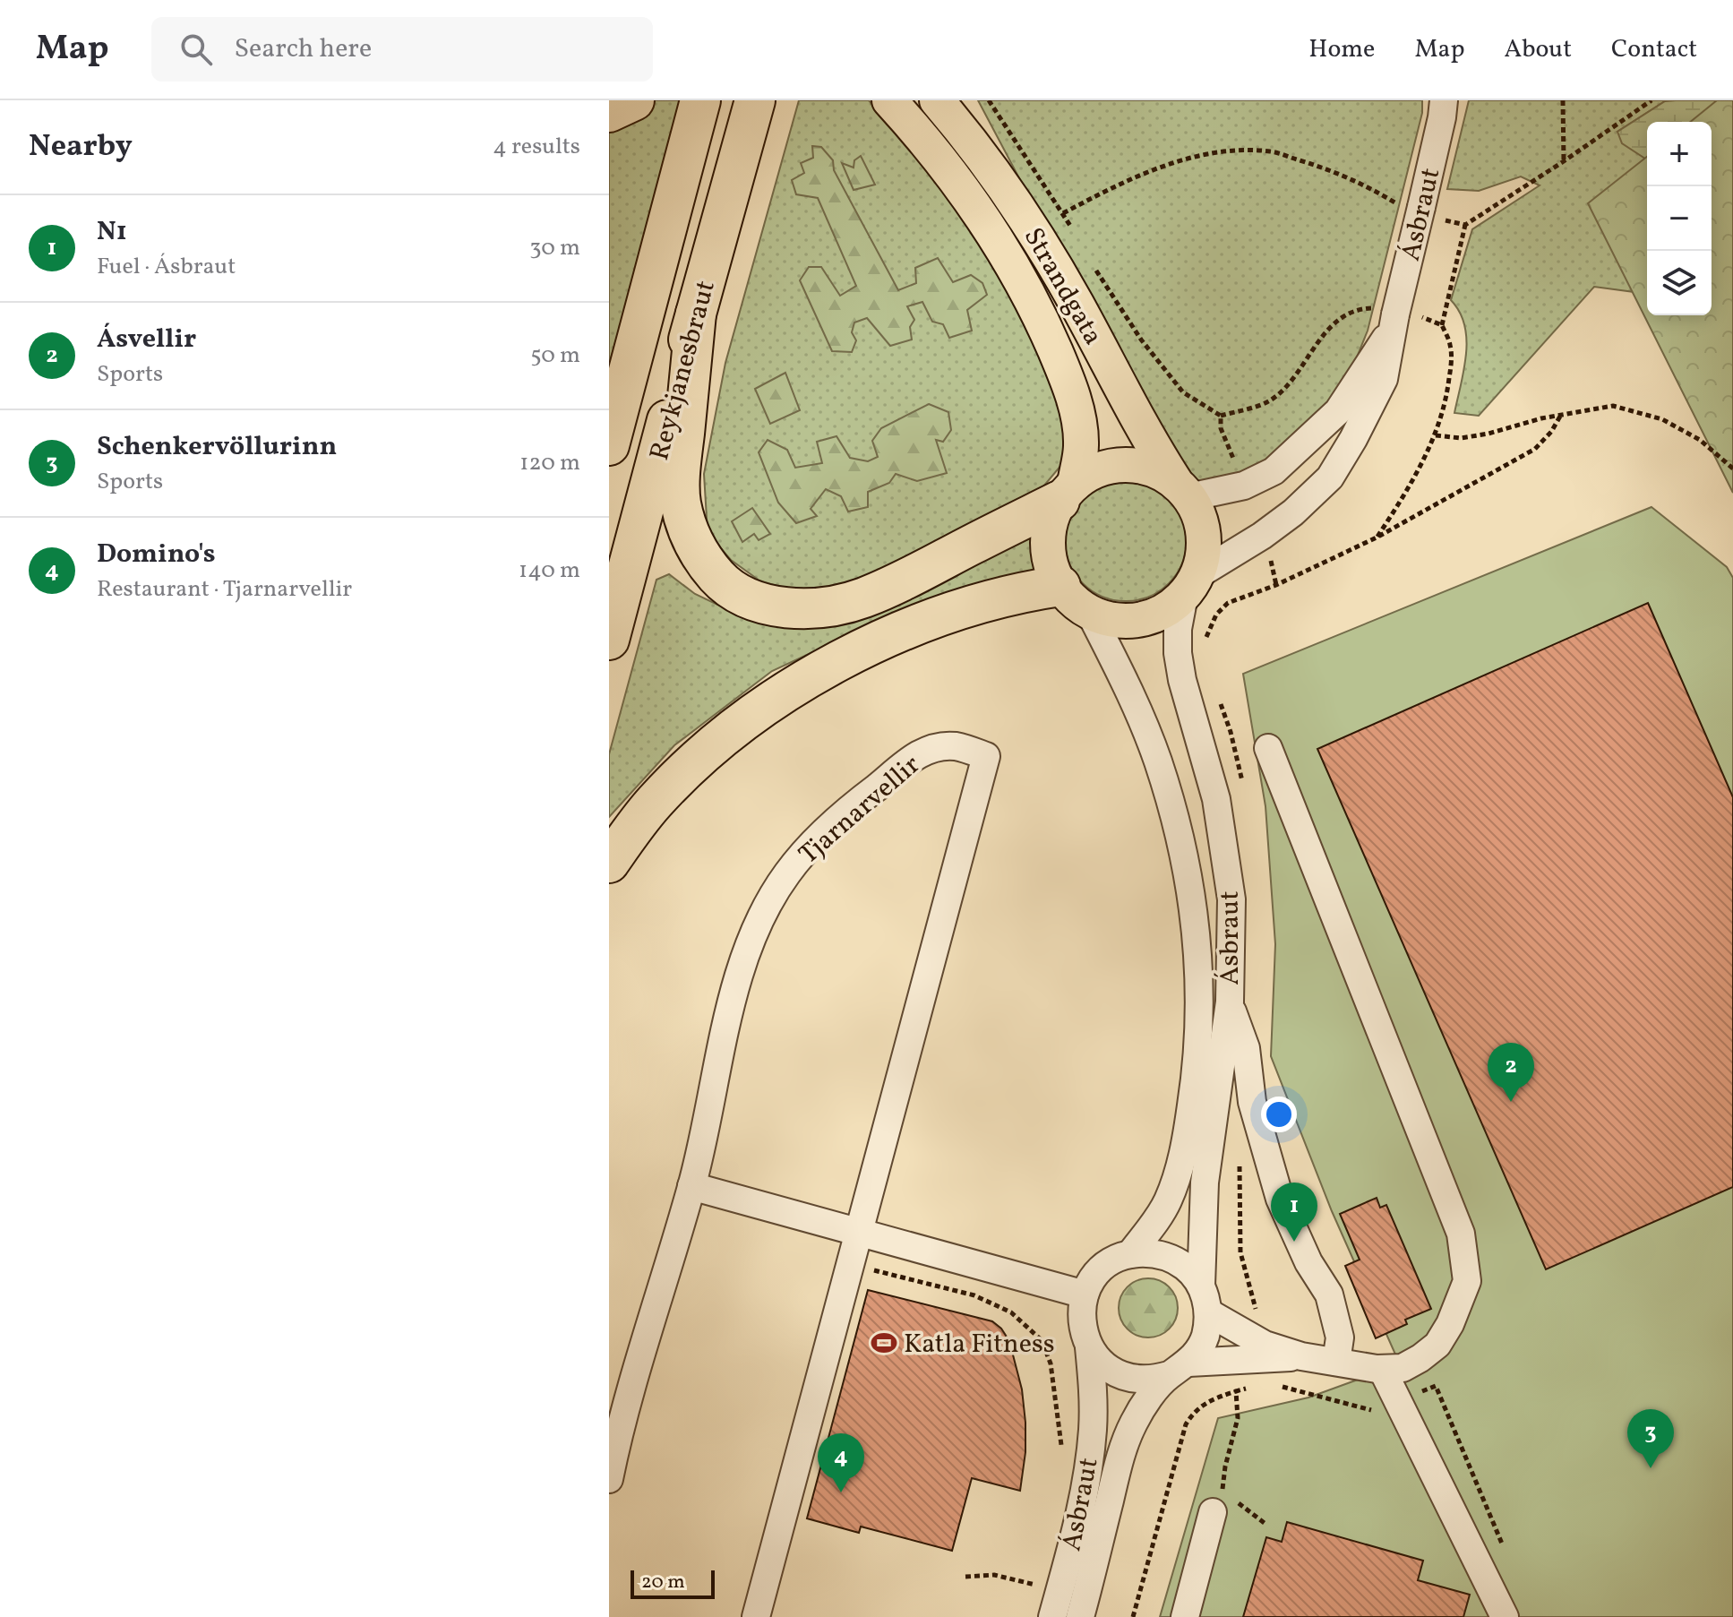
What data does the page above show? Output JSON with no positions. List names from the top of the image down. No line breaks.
{"streets":{"highway":["Reykjanesbraut"],"main road":["Strandgata"],"street":["Ásbraut","Tjarnarvellir"]},"crossings":[["Ásbraut","Strandgata"]],"places":{"sports":["Katla Fitness"]},"scale_bar":"20 m","page":{"header":"Map","search":"Search here","nav":["Home","Map","About","Contact"],"heading":["Nearby","4 results"],"map_buttons":["+","−"],"list":[{"mark":"1","name":"N1","note":"Fuel · Ásbraut","value":"30 m"},{"mark":"2","name":"Ásvellir","note":"Sports","value":"50 m"},{"mark":"3","name":"Schenkervöllurinn","note":"Sports","value":"120 m"},{"mark":"4","name":"Domino's","note":"Restaurant · Tjarnarvellir","value":"140 m"}],"pins":["2","1","3","4"],"scale":"20 m"}}
